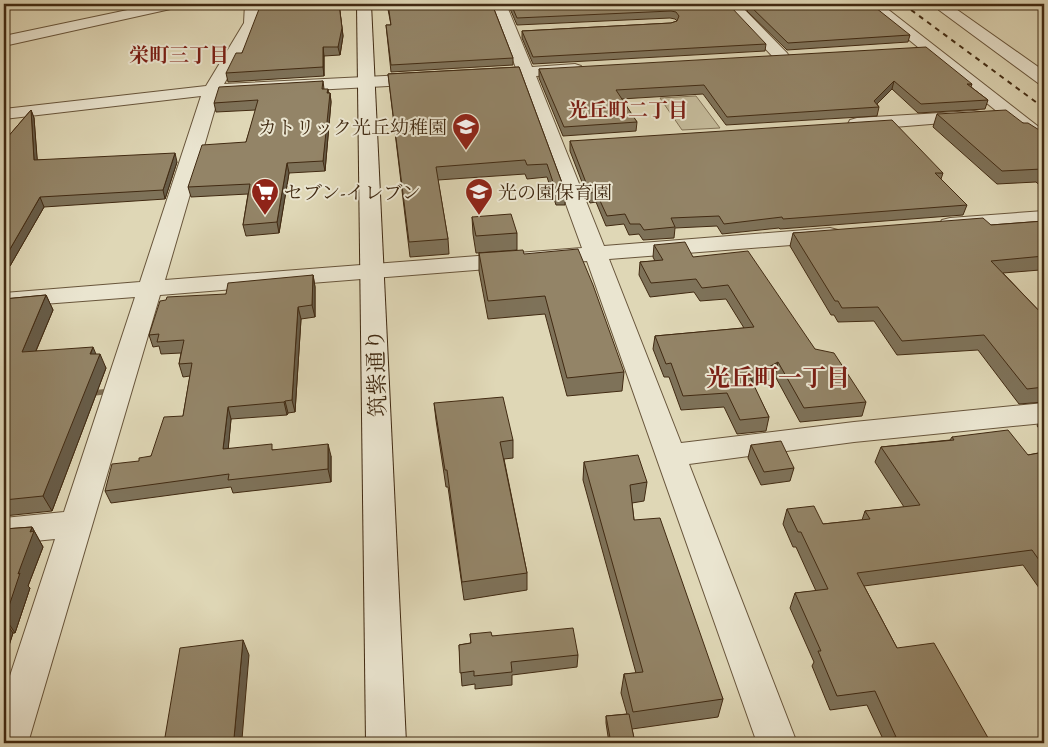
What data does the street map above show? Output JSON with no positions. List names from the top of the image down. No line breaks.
{"streets":{"street":["筑紫通り"]},"districts":["栄町三丁目","光丘町二丁目","光丘町一丁目"],"places":{"school or university":["カトリック光丘幼稚園","光の園保育園"],"supermarket":["セブン-イレブン"]}}
